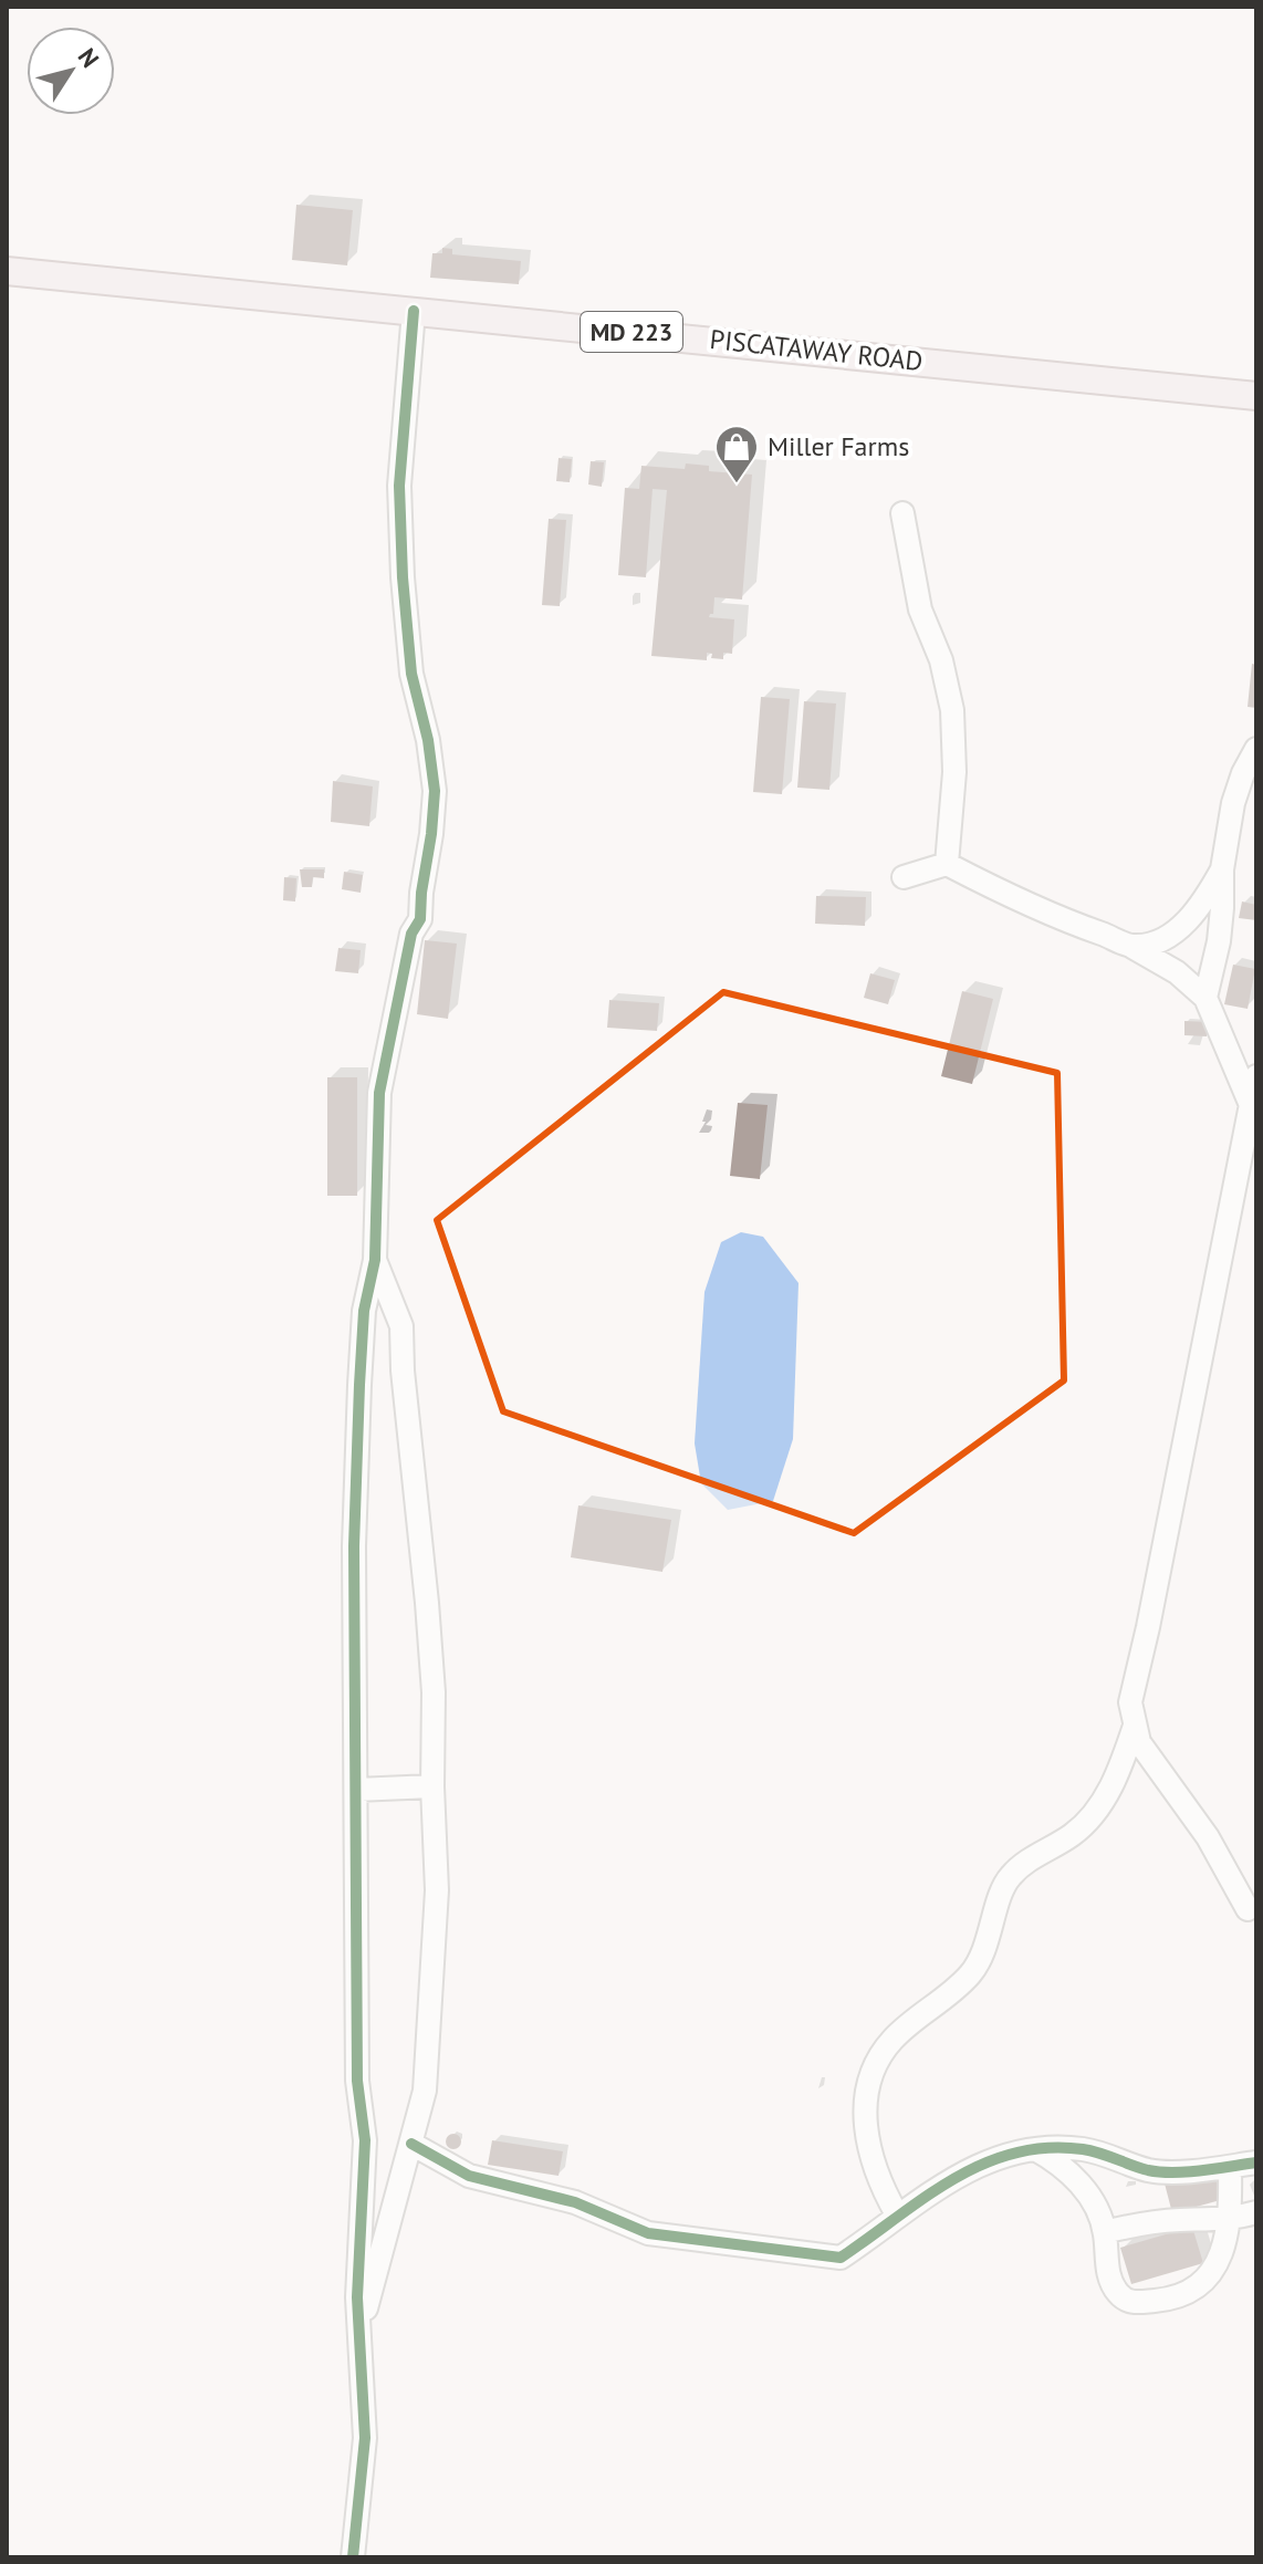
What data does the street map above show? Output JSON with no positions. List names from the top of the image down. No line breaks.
{"streets":{"main road":["MD 223","PISCATAWAY ROAD"]},"places":{"shop":["Miller Farms"]},"north":"top right"}
